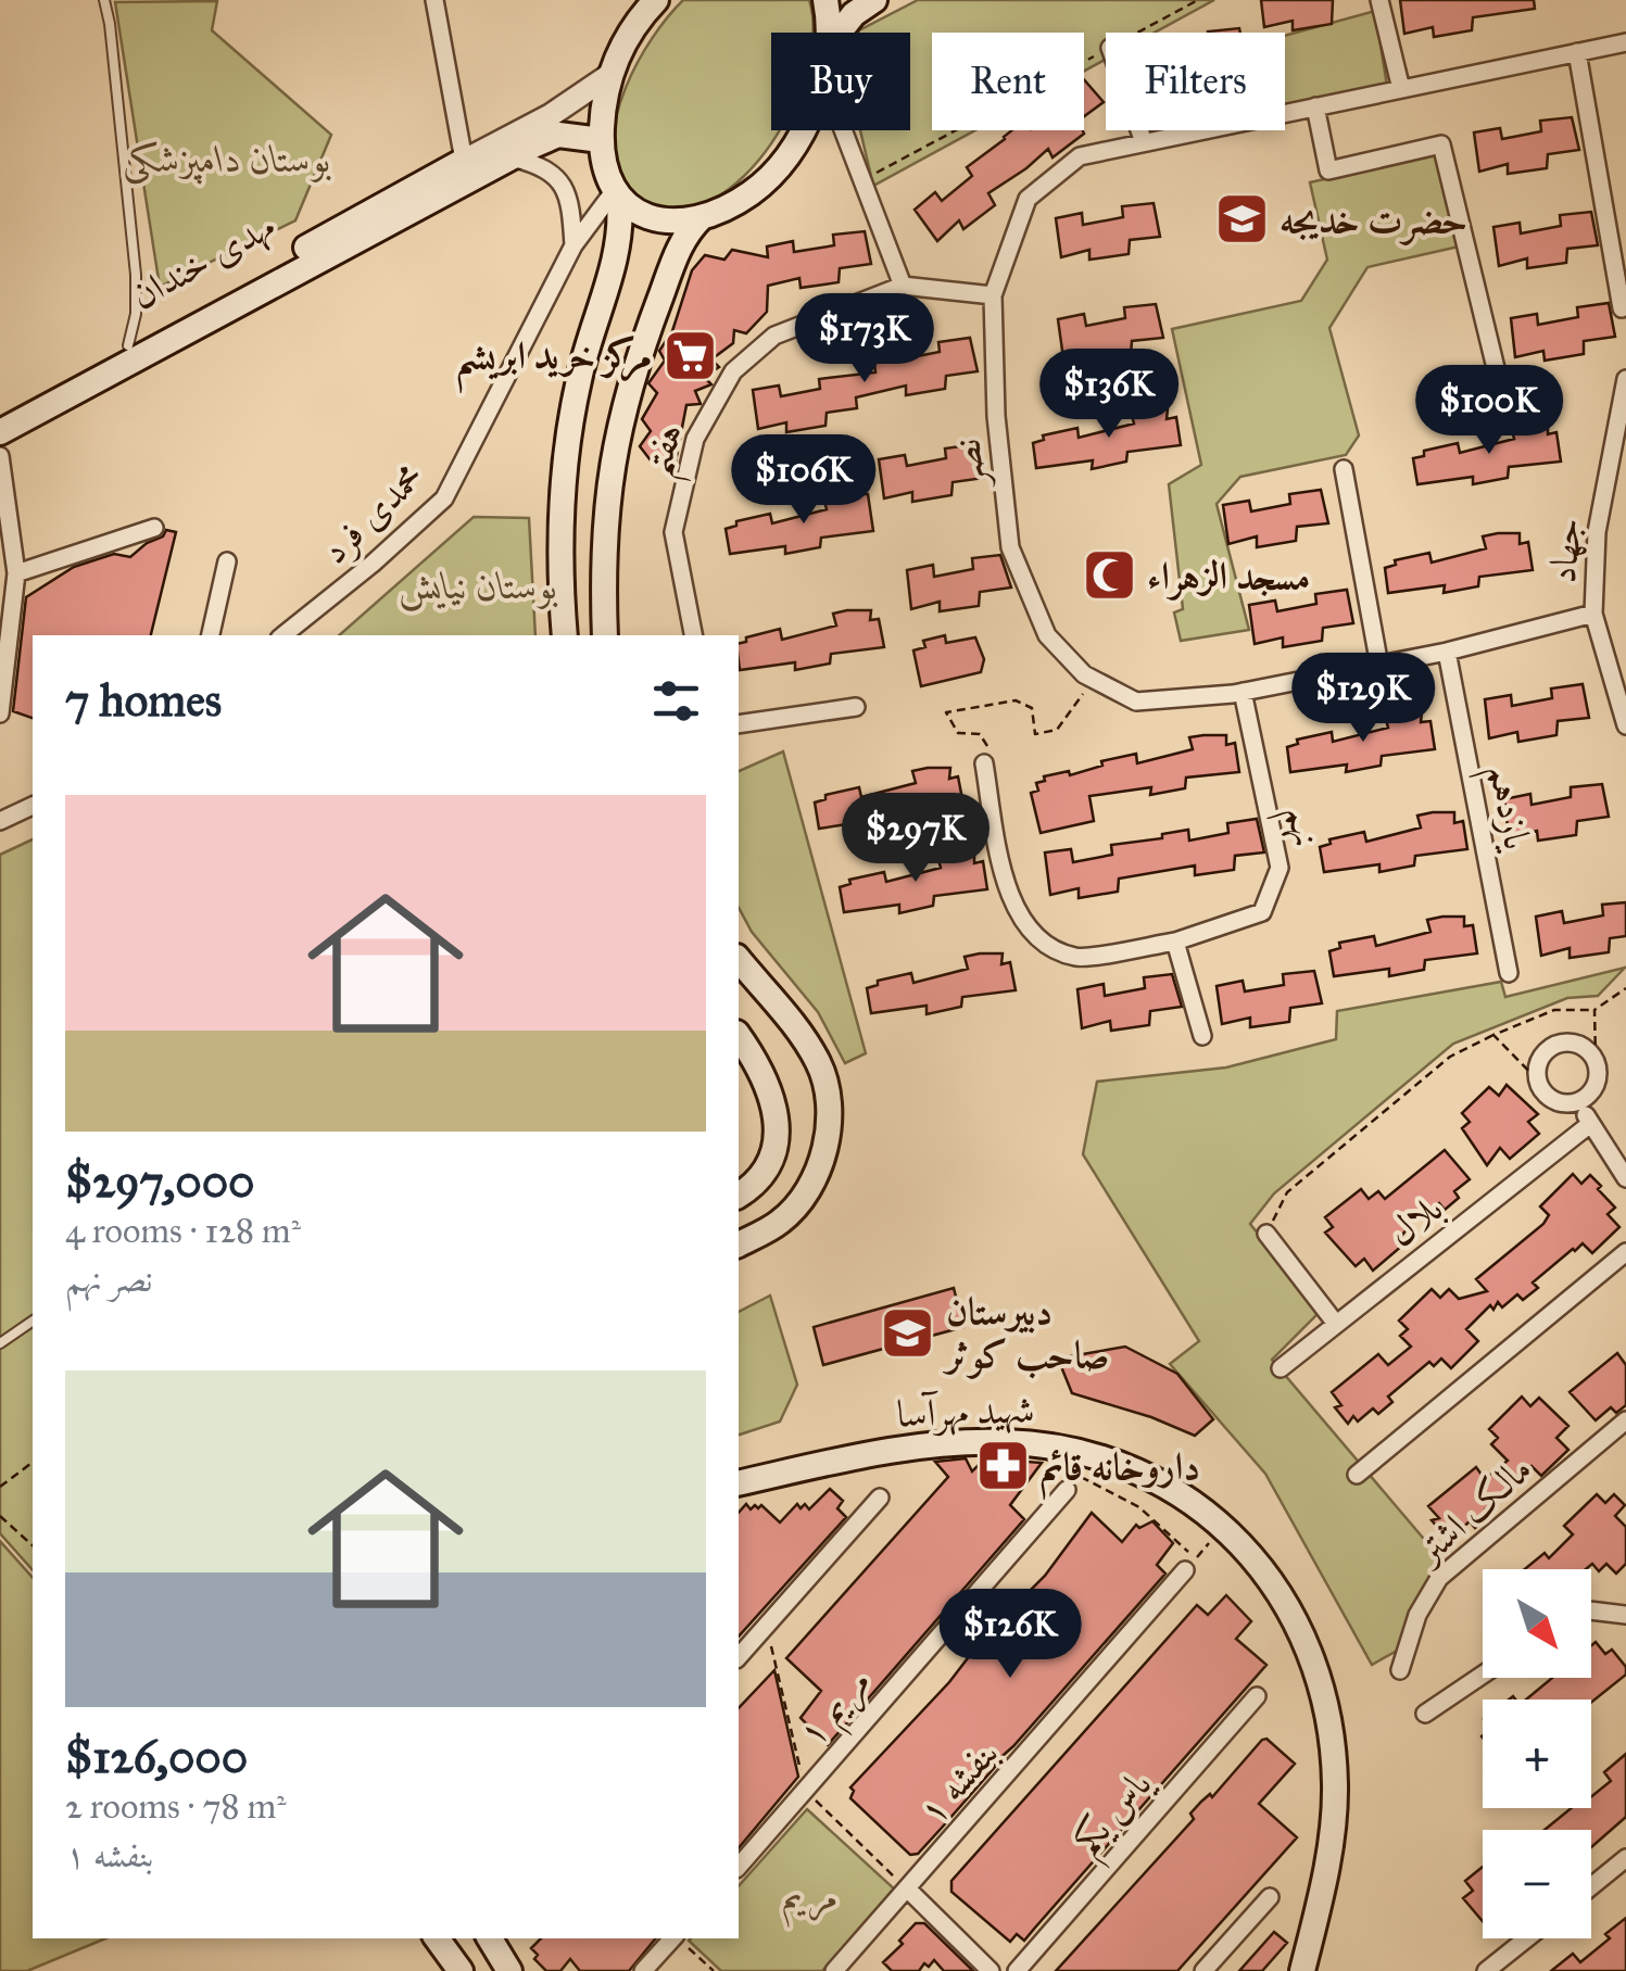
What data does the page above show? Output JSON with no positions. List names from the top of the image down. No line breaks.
{"streets":{"main road":["مهدی خندان","شهید مهرآسا"],"street":["هفتم","نصر","محمدی فرد","جهاد","یازدهم","نهم","بلال","مالک اشتر","مریم ۱","بنفشه ۱","یاس یکم"]},"crossings":[["هفتم","نصر"],["نصر","جهاد"],["نصر","یازدهم"],["نصر","نهم"]],"parks":["بوستان دامپزشکی","بوستان نیایش","مریم"],"places":{"school or university":["حضرت خدیجه","دبيرستان صاحب كوثر"],"supermarket":["مرکز خرید ابریشم"],"mosque":["مسجد الزهراء"],"pharmacy":["داروخانه قائم"]},"north":"bottom right","page":{"chip":["Buy","Rent","Filters"],"price":["$173K","$136K","$100K","$106K","$129K","$297K","$126K"],"heading":"7 homes","list":[{"name":"$297,000","note":"4 rooms · 128 m² · نصر نهم"},{"name":"$126,000","note":"2 rooms · 78 m² · بنفشه ۱"}],"map_buttons":["+","−"]}}
